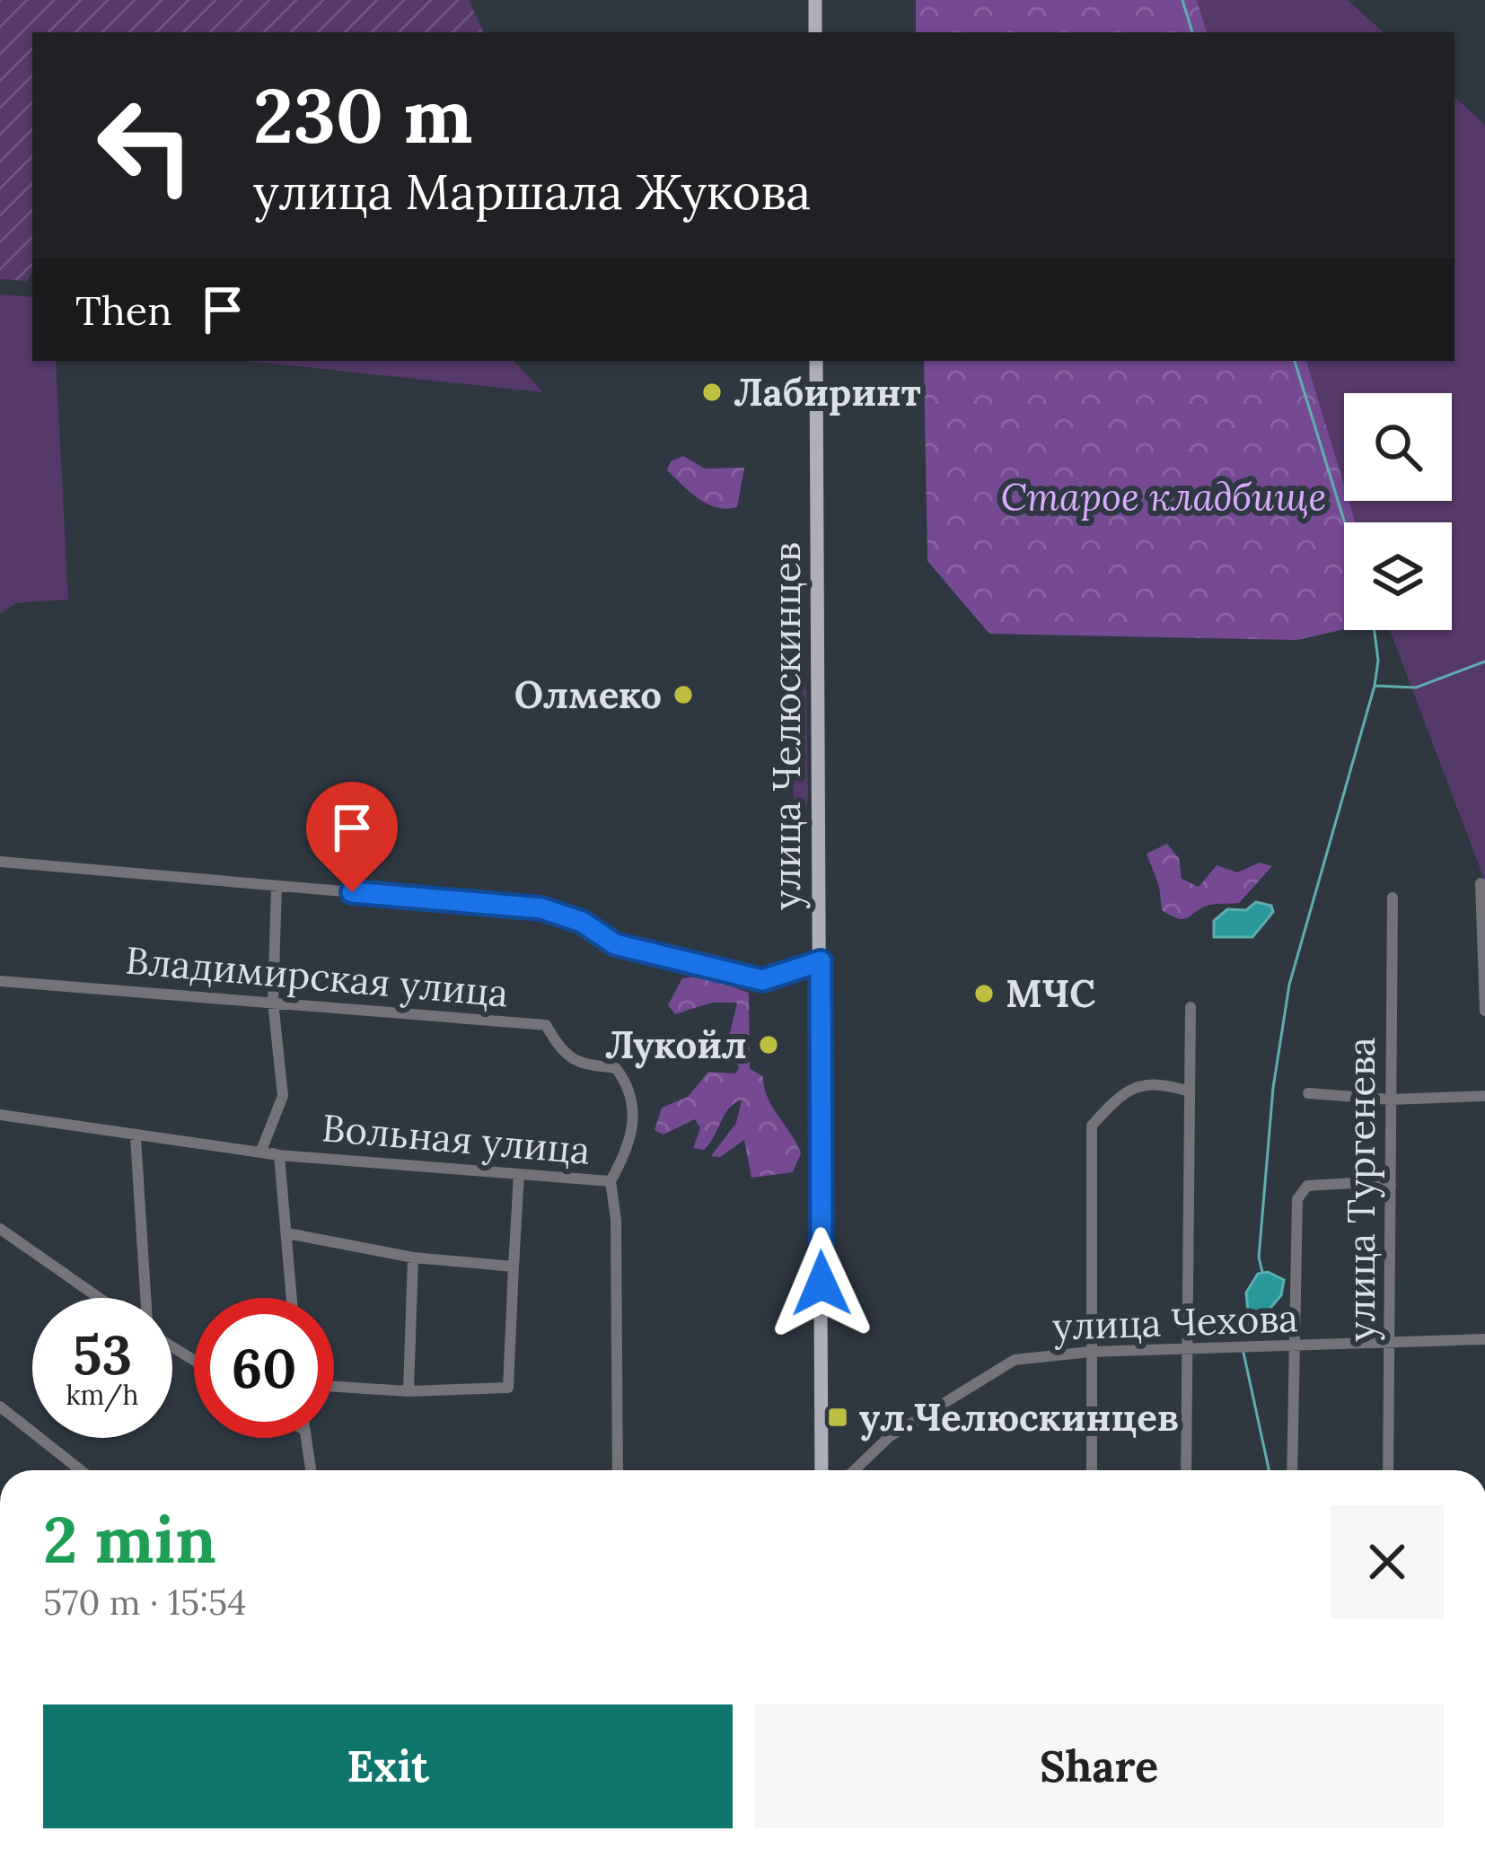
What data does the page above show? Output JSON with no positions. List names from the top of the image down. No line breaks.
{"streets":{"main road":["улица Челюскинцев"],"street":["Владимирская улица","Вольная улица","улица Тургенева","улица Чехова"]},"crossings":[["Владимирская улица","Вольная улица"],["улица Тургенева","улица Чехова"]],"parks":["Старое кладбище"],"places":{"other":["Лабиринт","Олмеко","МЧС","Лукойл"],"transit":["ул.Челюскинцев"]},"page":{"turn":["230 m","улица Маршала Жукова"],"then":"Then","speed":"53 km/h","limit":"60","heading":["2 min","570 m · 15:54"],"buttons":["Exit","Share"]}}
